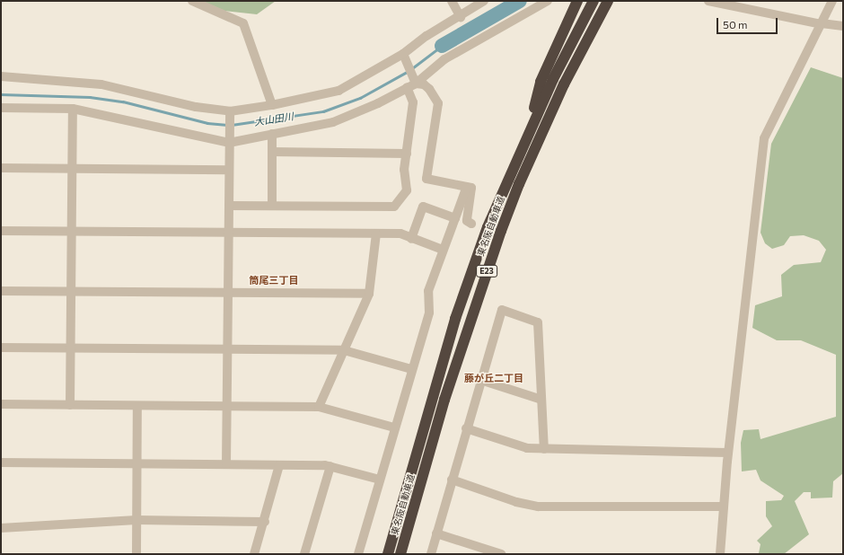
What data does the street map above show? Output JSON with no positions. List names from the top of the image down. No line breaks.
{"streets":{"highway":["東名阪自動車道","E23"]},"districts":["筒尾三丁目","藤が丘二丁目"],"water":["大山田川"],"scale_bar":"50 m"}
